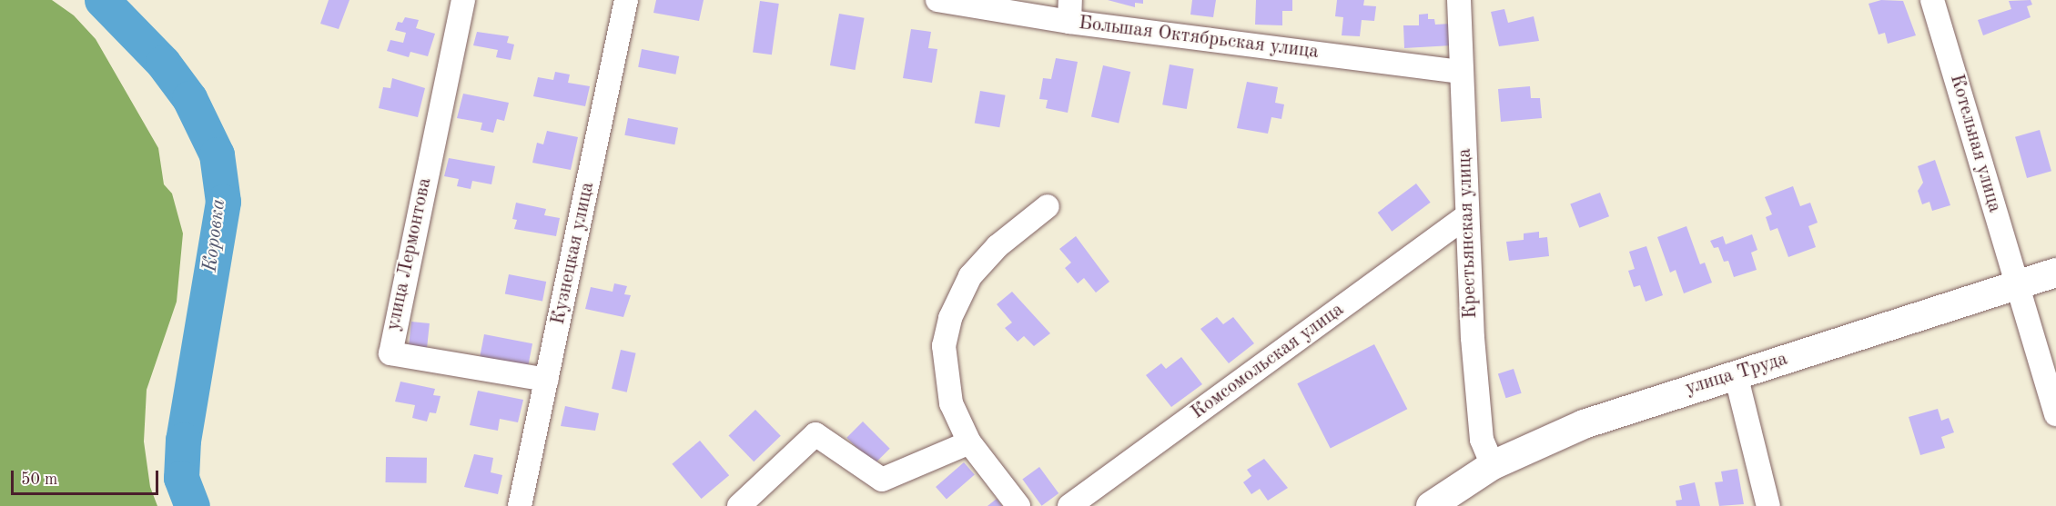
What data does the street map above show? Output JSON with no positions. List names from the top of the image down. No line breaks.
{"streets":{"street":["Большая Октябрьская улица","Котельная улица","Крестьянская улица","Кузнецкая улица","улица Лермонтова","Комсомольская улица","улица Труда"]},"crossings":[["Большая Октябрьская улица","Крестьянская улица"],["Котельная улица","улица Труда"],["Крестьянская улица","Комсомольская улица"],["Крестьянская улица","улица Труда"],["Кузнецкая улица","улица Лермонтова"]],"water":["Коровка"],"scale_bar":"50 m"}
